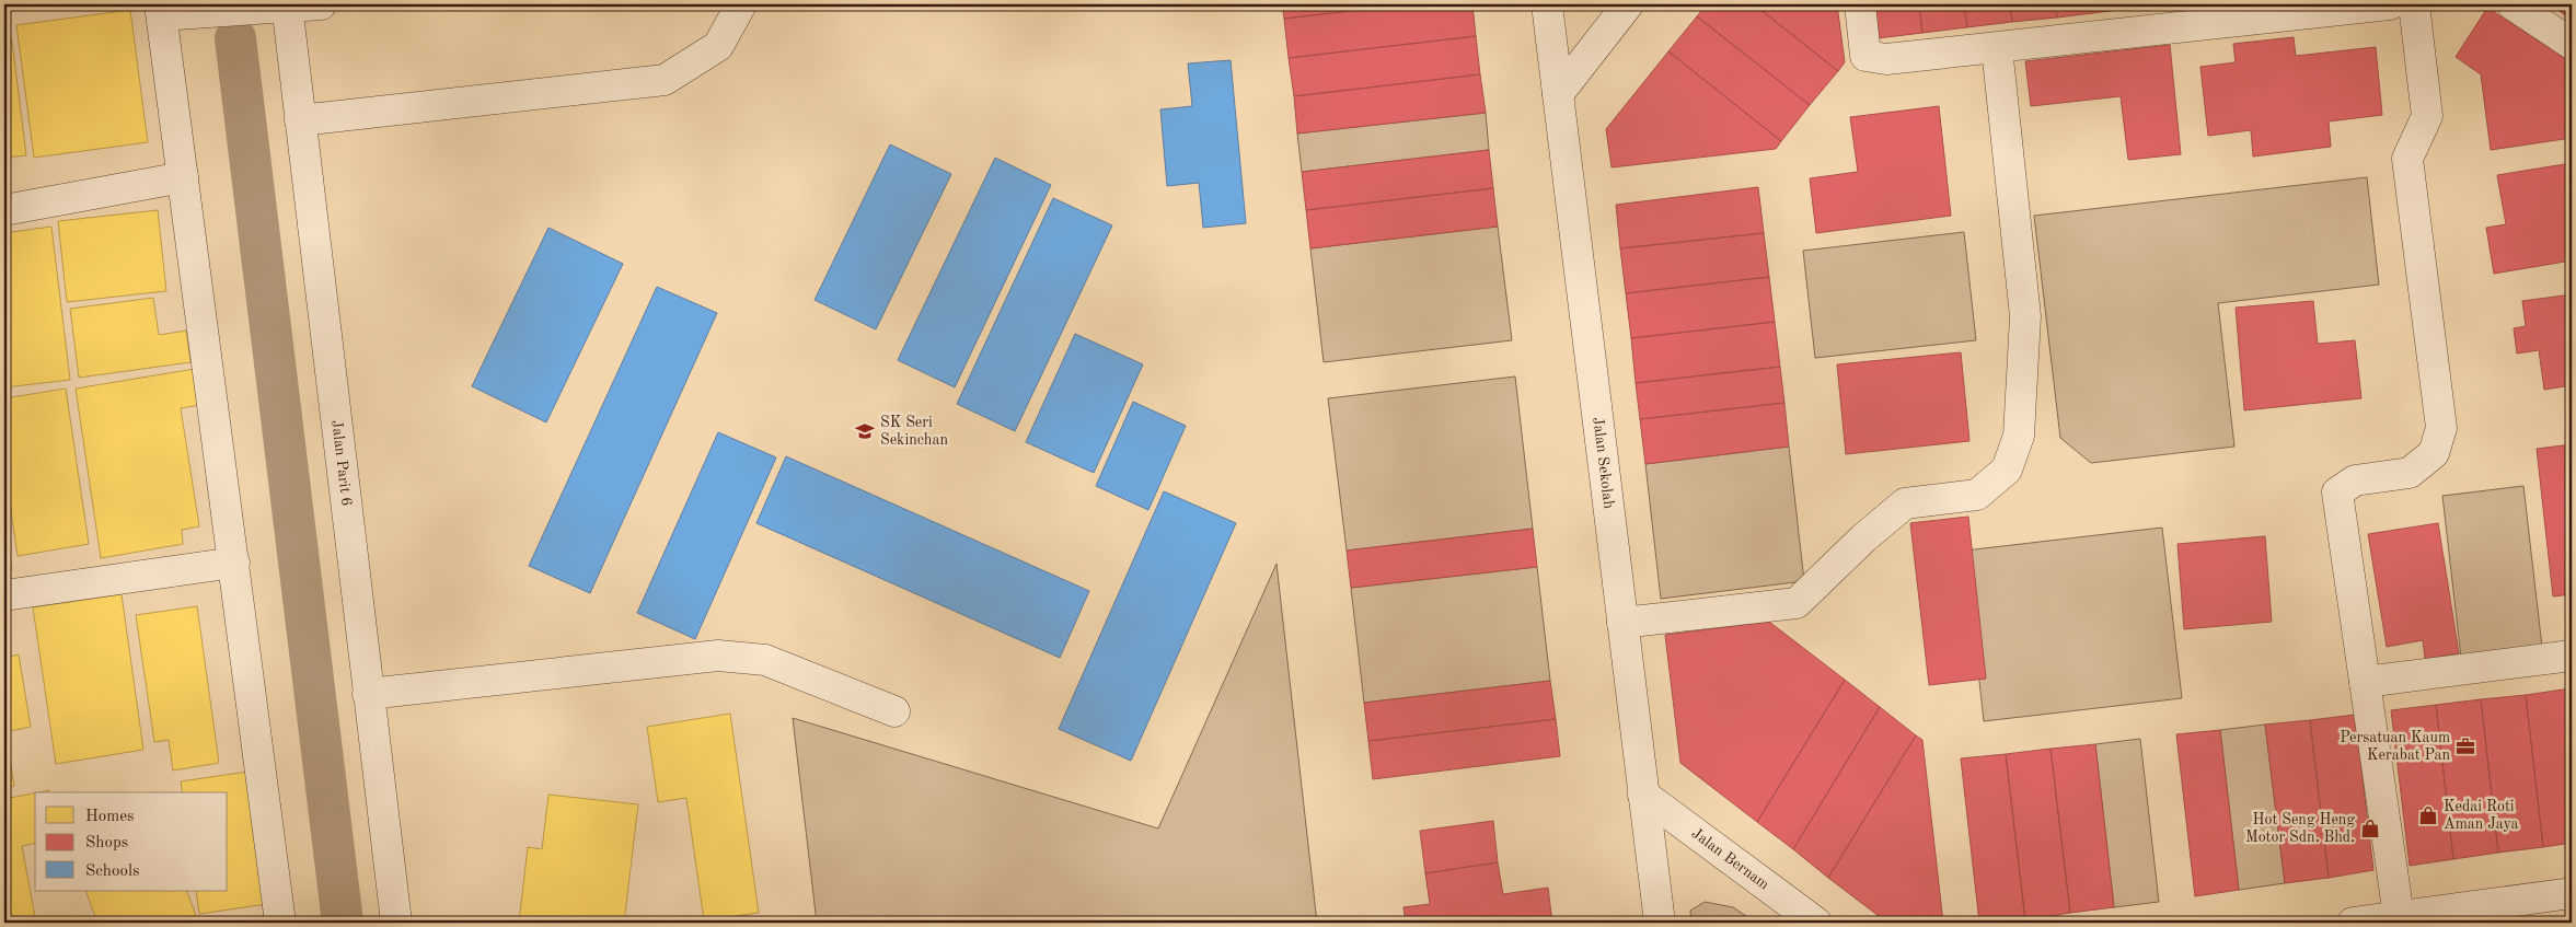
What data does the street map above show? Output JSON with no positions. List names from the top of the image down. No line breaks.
{"streets":{"street":["Jalan Sekolah","Jalan Parit 6","Jalan Bernam"]},"crossings":[["Jalan Sekolah","Jalan Bernam"]],"places":{"school or university":["SK Seri Sekinchan"],"office":["Persatuan Kaum Kerabat Pan"],"shop":["Kedai Roti Aman Jaya","Hot Seng Heng Motor Sdn. Bhd."]},"legend":["Homes","Shops","Schools"]}
